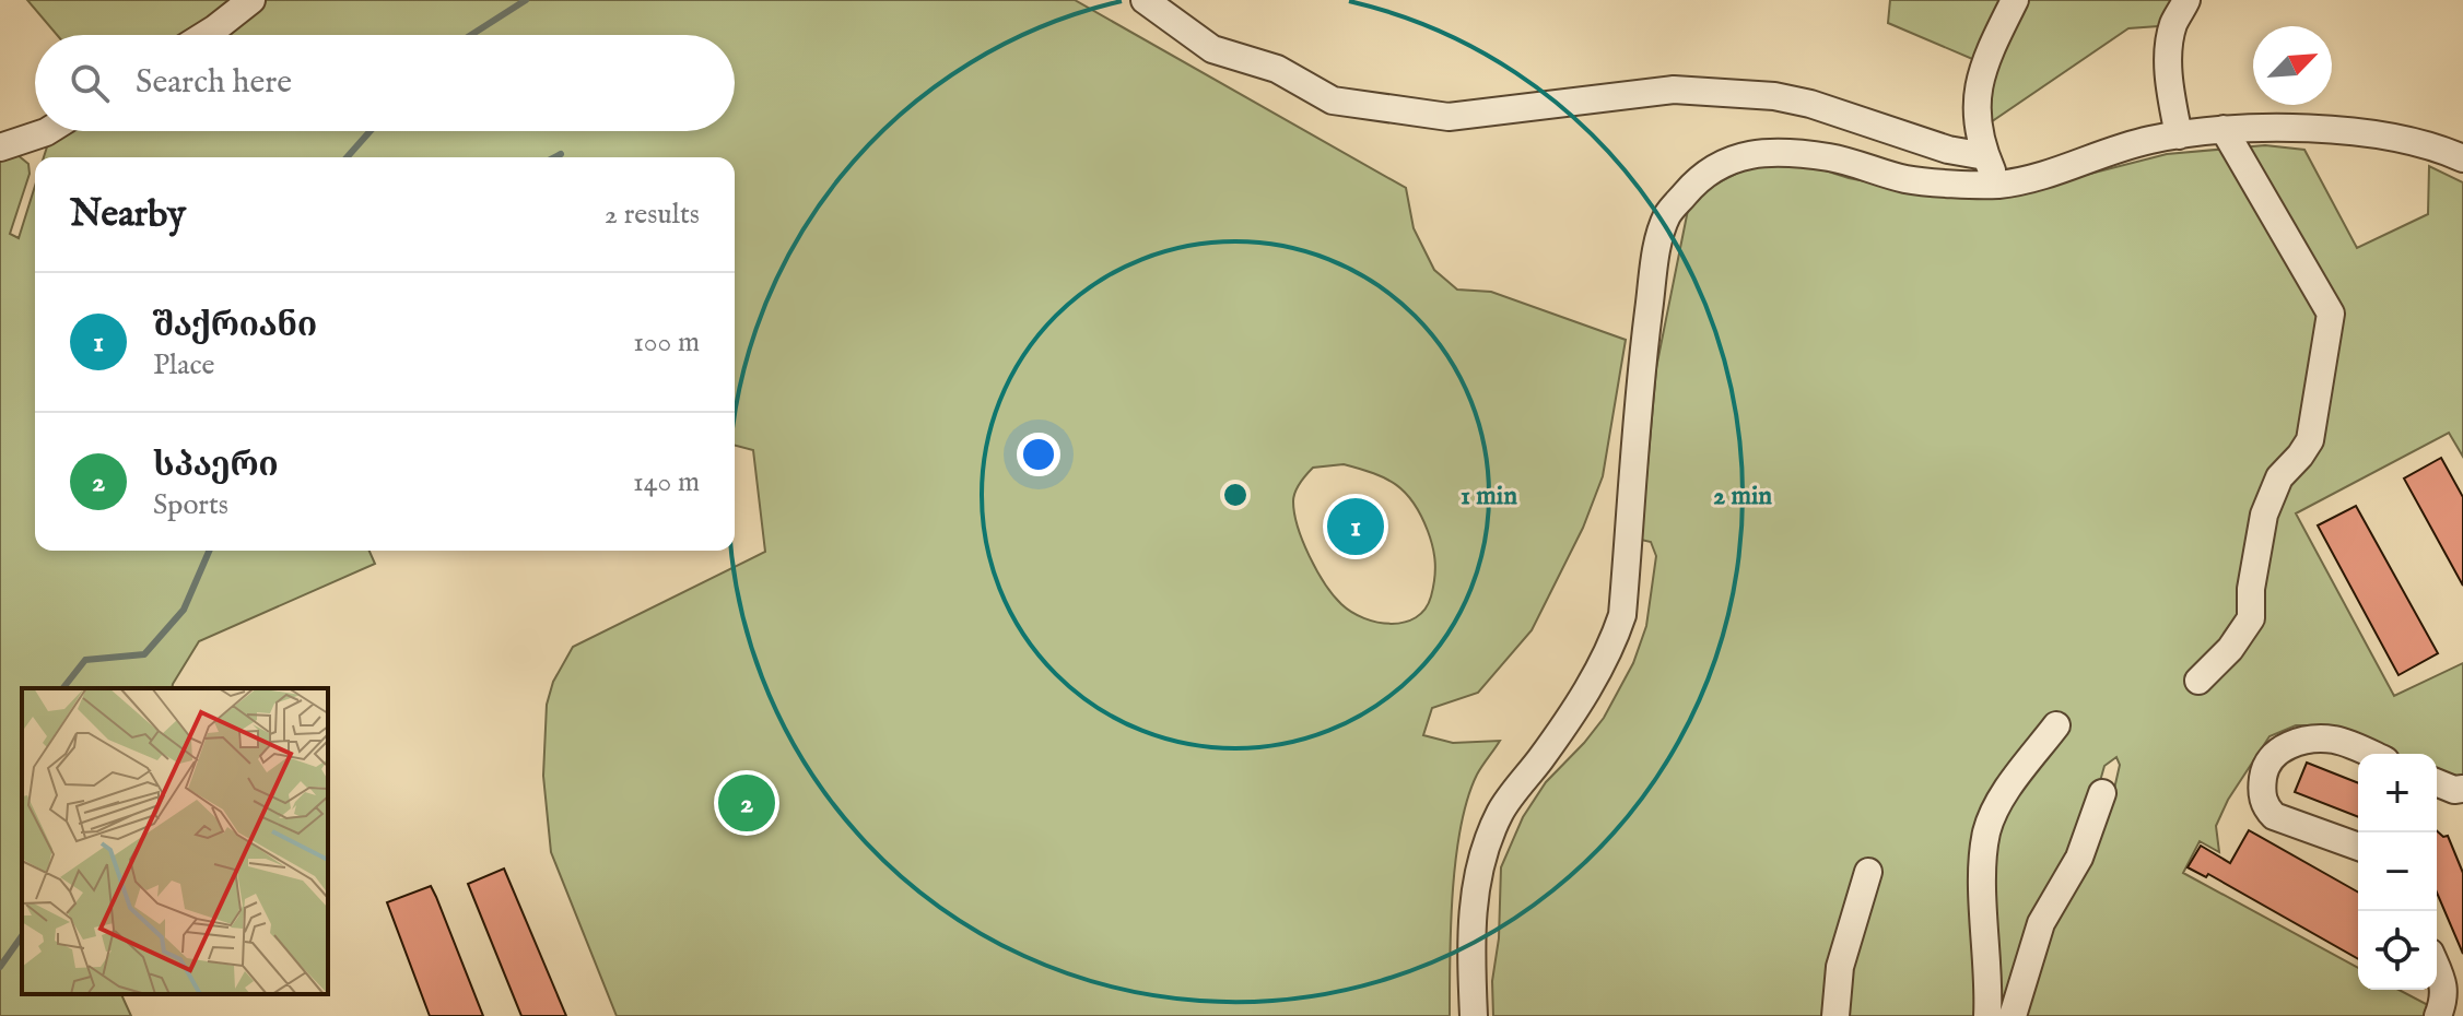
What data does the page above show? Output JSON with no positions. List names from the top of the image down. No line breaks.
{"north":"top right","page":{"search":"Search here","heading":["Nearby","2 results"],"list":[{"mark":"1","name":"შაქრიანი","note":"Place","value":"100 m"},{"mark":"2","name":"სპაერი","note":"Sports","value":"140 m"}],"pins":["1","2"],"map_buttons":["+","−"]},"rings":["1 min","2 min"]}
